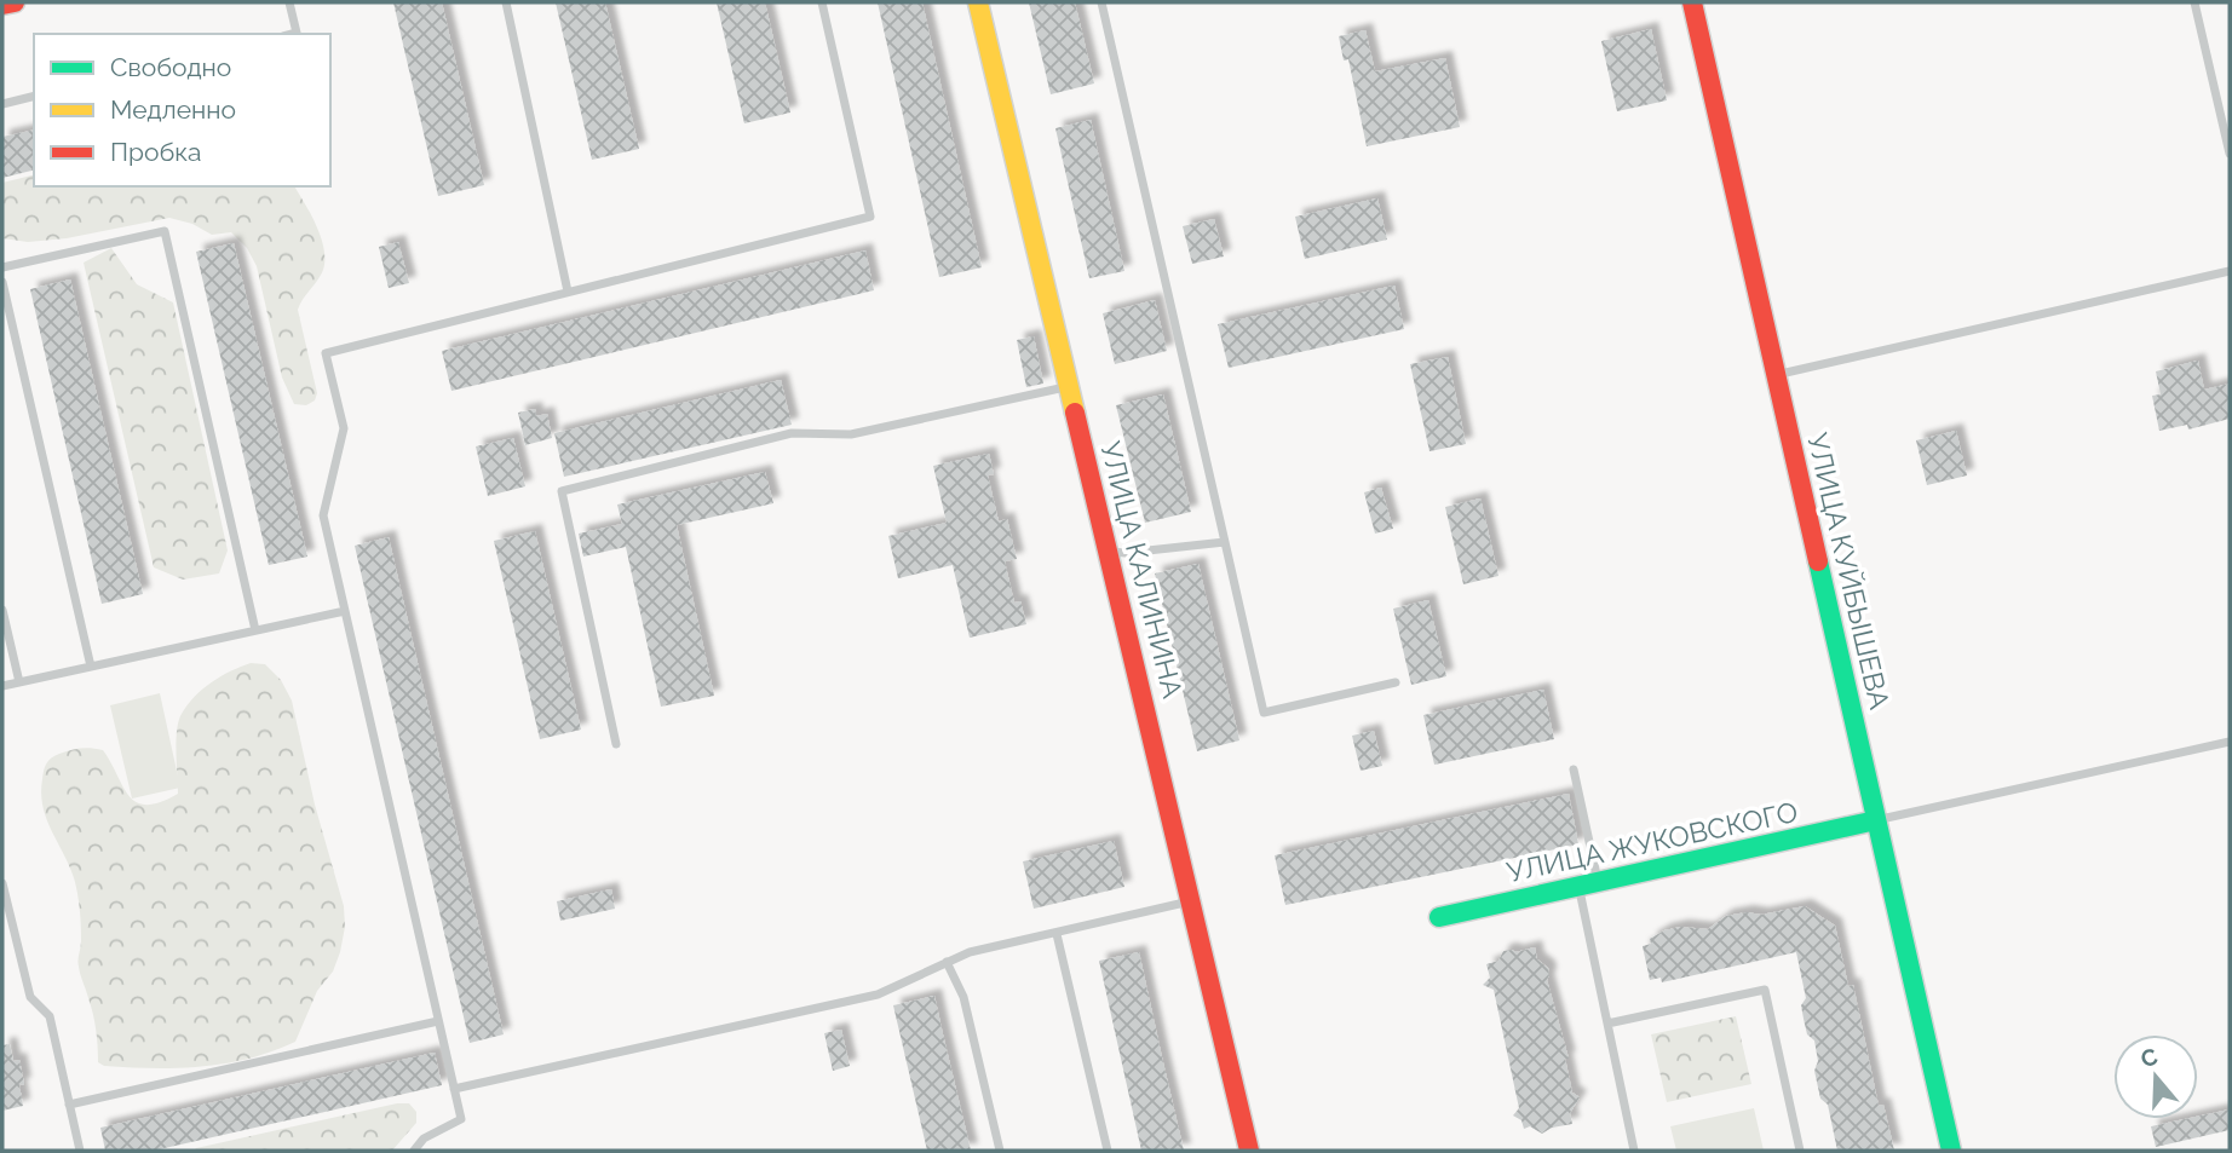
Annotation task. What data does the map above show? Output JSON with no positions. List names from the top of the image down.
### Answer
{
  "streets": {
    "street": ["УЛИЦА КАЛИНИНА", "УЛИЦА КУЙБЫШЕВА", "УЛИЦА ЖУКОВСКОГО"]
  },
  "crossings": [
    ["УЛИЦА КУЙБЫШЕВА", "УЛИЦА ЖУКОВСКОГО"]
  ],
  "legend": ["Свободно", "Медленно", "Пробка"],
  "north": "top"
}
